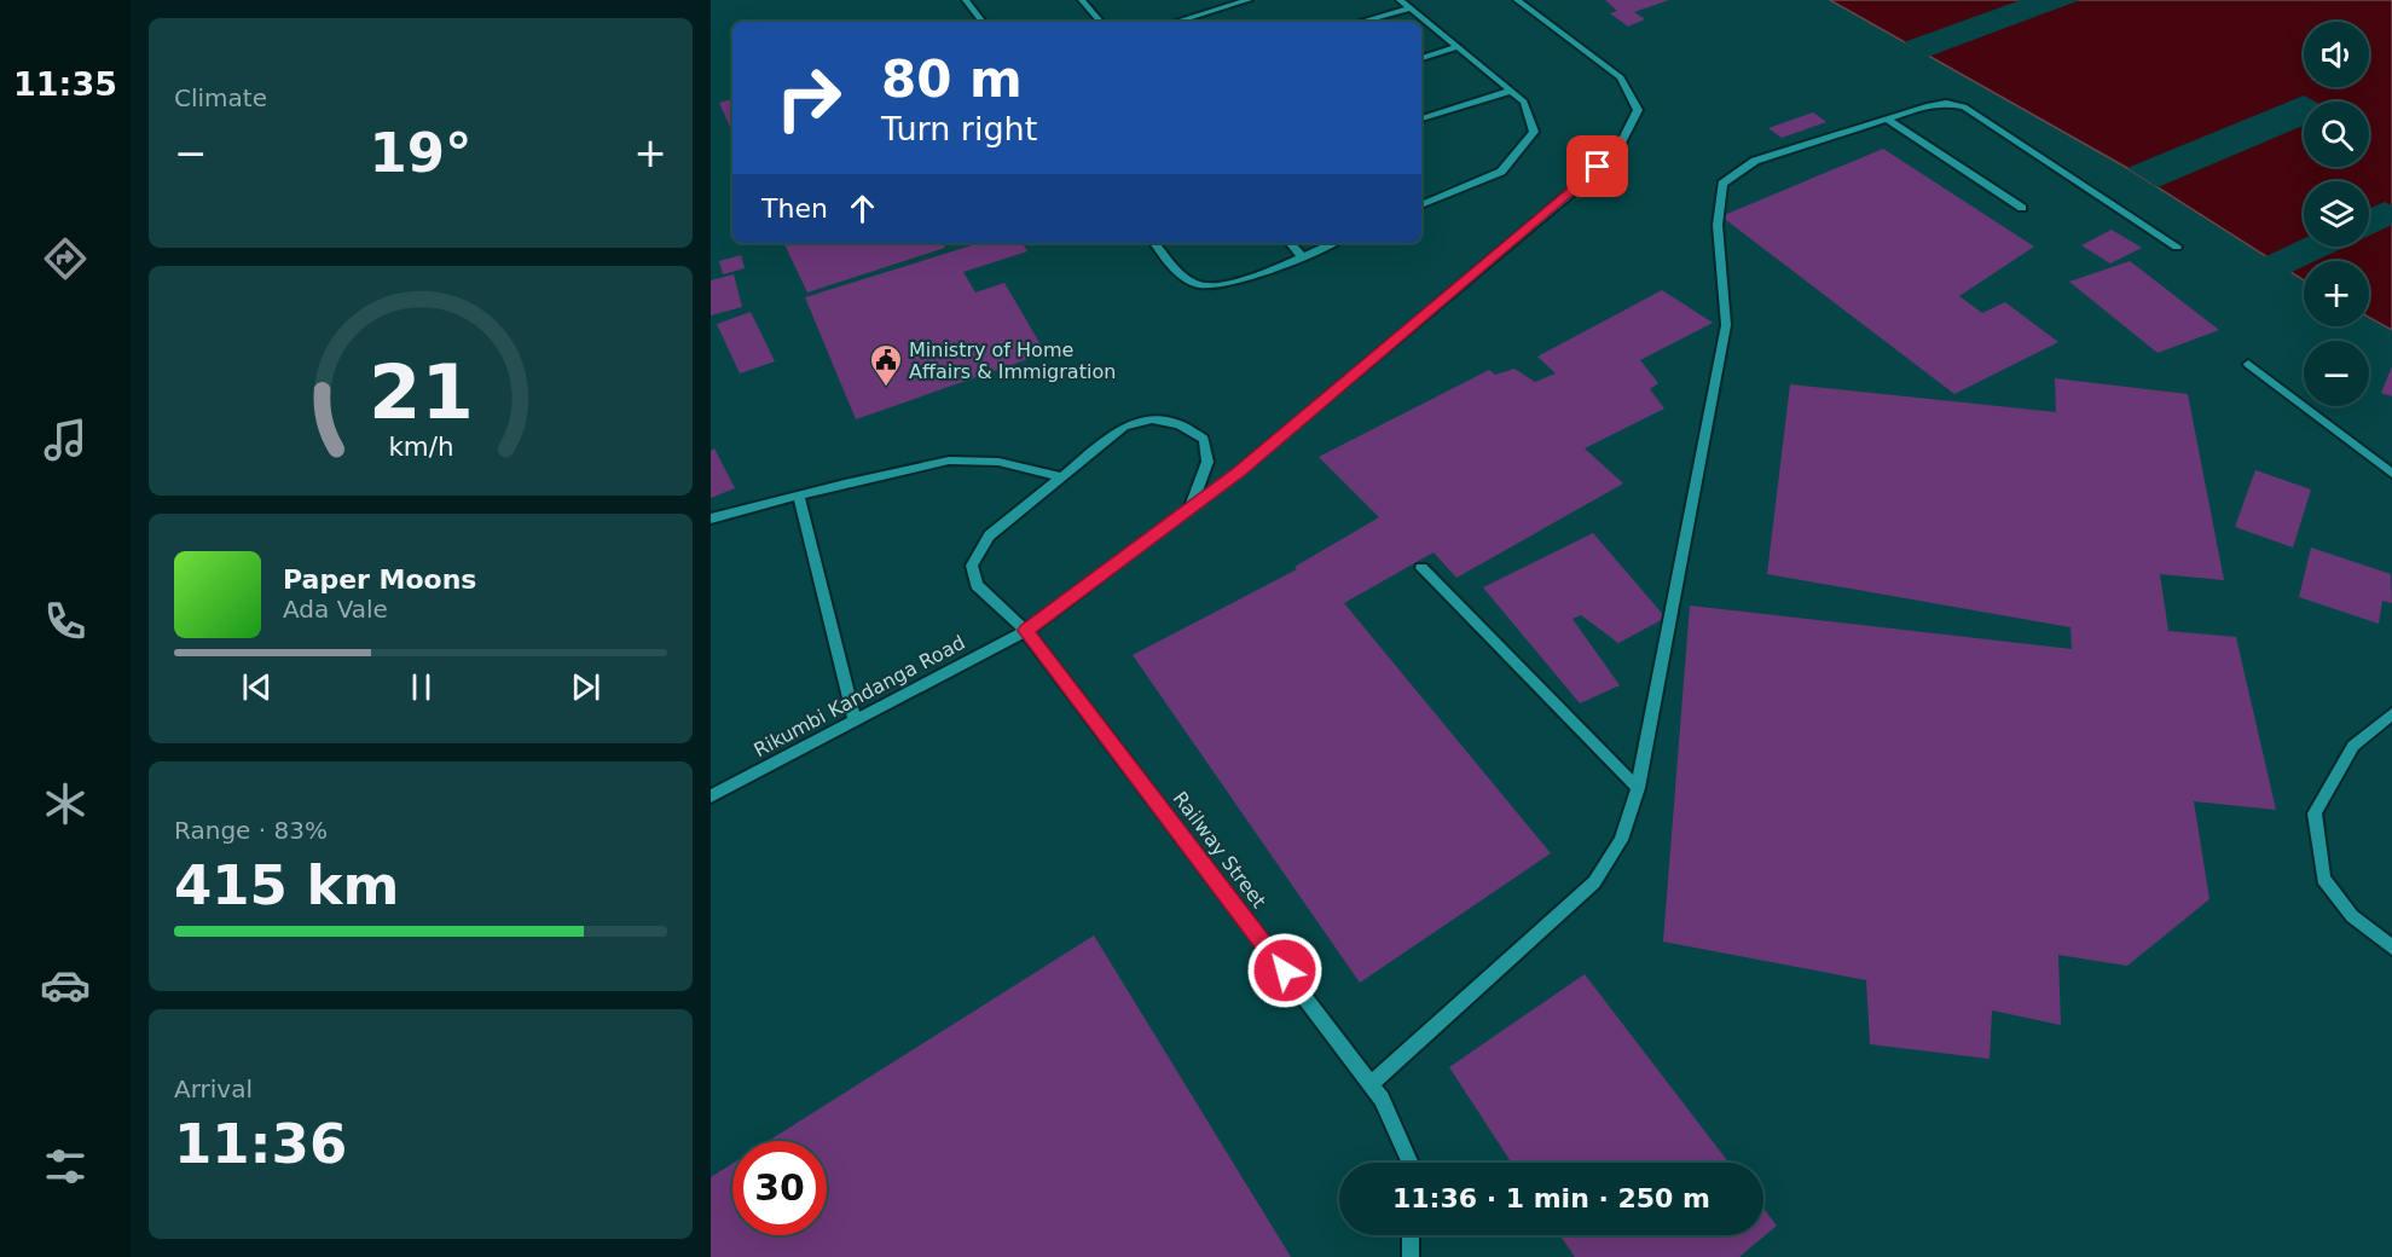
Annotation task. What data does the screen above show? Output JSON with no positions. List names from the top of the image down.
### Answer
{
  "streets": {
    "street": ["Rikumbi Kandanga Road", "Railway Street"]
  },
  "crossings": [
    ["Rikumbi Kandanga Road", "Railway Street"]
  ],
  "places": {
    "public building": ["Ministry of Home Affairs & Immigration"]
  },
  "page": {
    "tabs": "11:35",
    "tile": [
      "Climate",
      ["Range · 83%", "415 km"],
      ["Arrival", "11:36"]
    ],
    "map_buttons": ["+", "−"],
    "turn": ["80 m", "Turn right"],
    "heat": ["−", "19°", "+"],
    "then": "Then",
    "song": ["Paper Moons", "Ada Vale"],
    "limit": "30",
    "trip": "11:36 · 1 min · 250 m",
    "gauge": ["21", "km/h"]
  }
}
